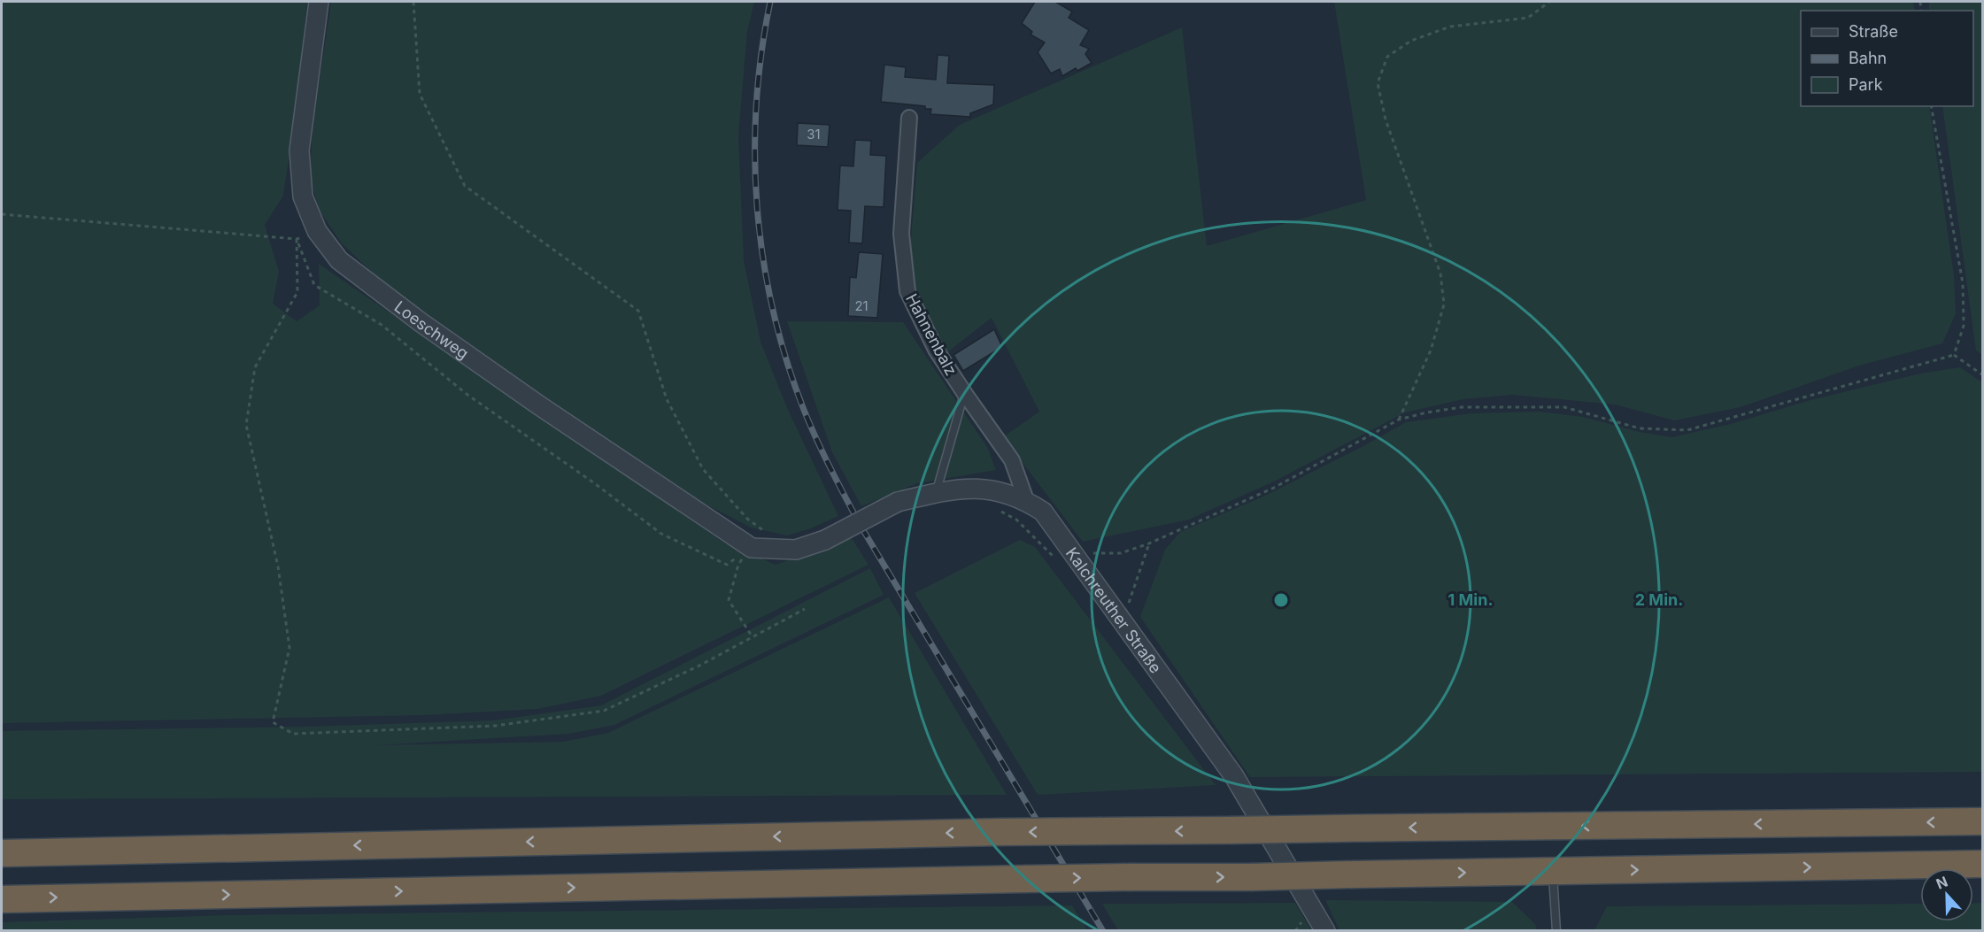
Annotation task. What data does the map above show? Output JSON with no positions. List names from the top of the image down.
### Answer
{
  "streets": {
    "street": ["Loeschweg", "Hahnenbalz", "Kalchreuther Straße"]
  },
  "crossings": [
    ["Loeschweg", "Kalchreuther Straße"],
    ["Hahnenbalz", "Kalchreuther Straße"]
  ],
  "house_numbers": ["31", "21"],
  "legend": ["Straße", "Bahn", "Park"],
  "north": "top",
  "rings": ["1 Min.", "2 Min."]
}
